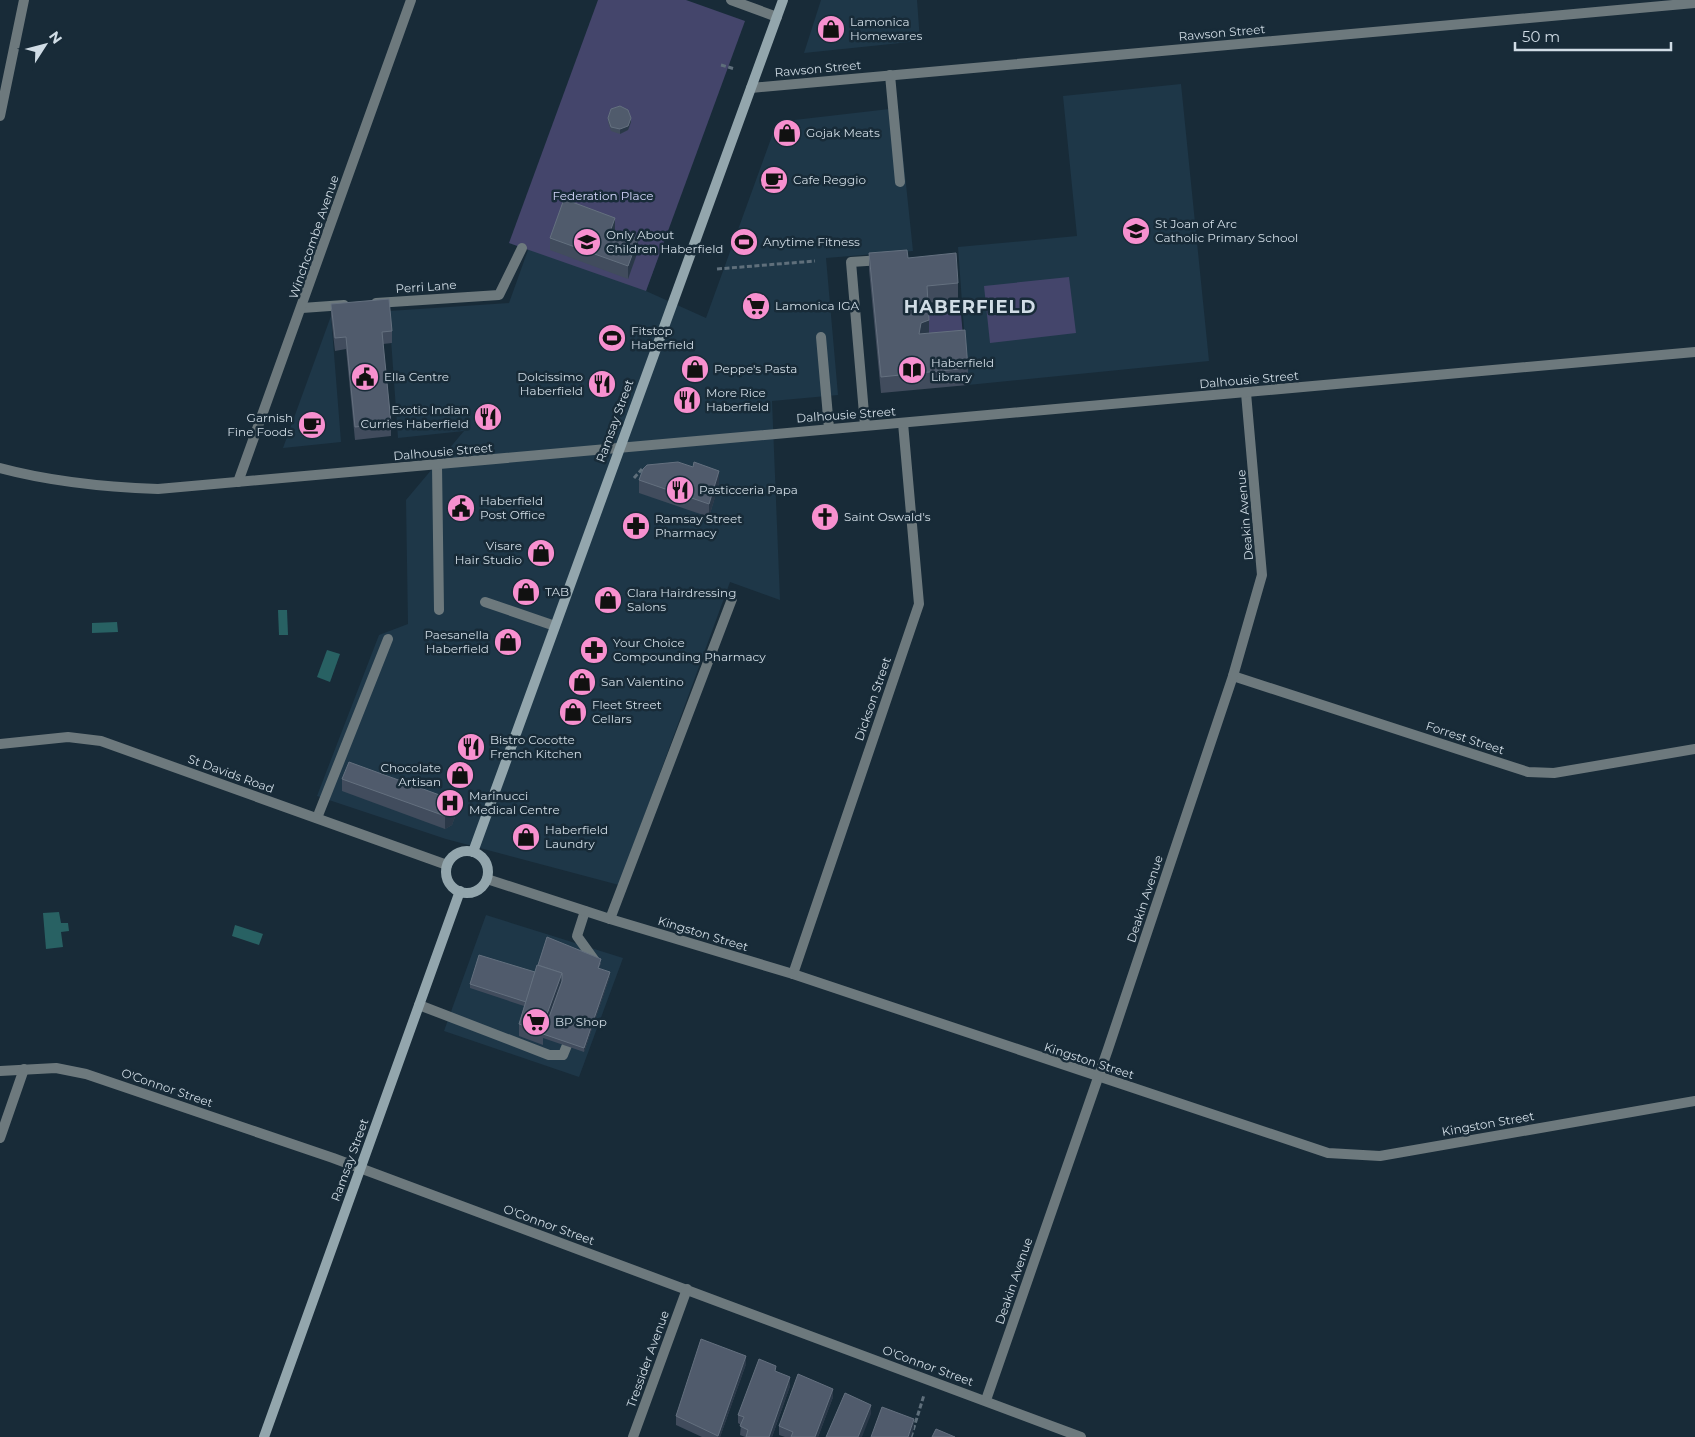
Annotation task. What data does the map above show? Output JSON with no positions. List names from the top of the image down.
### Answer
{
  "streets": {
    "main road": ["Ramsay Street"],
    "street": [
      "Rawson Street",
      "Winchcombe Avenue",
      "Perri Lane",
      "Dalhousie Street",
      "Deakin Avenue",
      "Dickson Street",
      "Forrest Street",
      "St Davids Road",
      "Kingston Street",
      "O'Connor Street",
      "Tressider Avenue"
    ]
  },
  "crossings": [
    ["Rawson Street", "Ramsay Street"],
    ["Winchcombe Avenue", "Perri Lane"],
    ["Winchcombe Avenue", "Dalhousie Street"],
    ["Dalhousie Street", "Ramsay Street"],
    ["Dalhousie Street", "Deakin Avenue"],
    ["Dalhousie Street", "Dickson Street"],
    ["Ramsay Street", "St Davids Road"],
    ["Ramsay Street", "Kingston Street"],
    ["Ramsay Street", "O'Connor Street"],
    ["Deakin Avenue", "Forrest Street"],
    ["Deakin Avenue", "Kingston Street"],
    ["Deakin Avenue", "O'Connor Street"],
    ["Dickson Street", "Kingston Street"],
    ["St Davids Road", "Kingston Street"],
    ["O'Connor Street", "Tressider Avenue"]
  ],
  "districts": ["HABERFIELD"],
  "parks": ["Federation Place"],
  "places": {
    "shop": [
      "Lamonica Homewares",
      "Gojak Meats",
      "Peppe's Pasta",
      "Visare Hair Studio",
      "TAB",
      "Clara Hairdressing Salons",
      "Paesanella Haberfield",
      "San Valentino",
      "Fleet Street Cellars",
      "Chocolate Artisan",
      "Haberfield Laundry"
    ],
    "cafe": ["Cafe Reggio", "Garnish Fine Foods"],
    "school or university": ["St Joan of Arc Catholic Primary School", "Only About Children Haberfield"],
    "sports": ["Anytime Fitness", "Fitstop Haberfield"],
    "supermarket": ["Lamonica IGA", "BP Shop"],
    "library": ["Haberfield Library"],
    "public building": ["Ella Centre", "Haberfield Post Office"],
    "restaurant": [
      "Dolcissimo Haberfield",
      "More Rice Haberfield",
      "Exotic Indian Curries Haberfield",
      "Pasticceria Papa",
      "Bistro Cocotte French Kitchen"
    ],
    "church": ["Saint Oswald's"],
    "pharmacy": ["Ramsay Street Pharmacy", "Your Choice Compounding Pharmacy"],
    "hospital": ["Marinucci Medical Centre"]
  },
  "scale_bar": "50 m",
  "north": "top right"
}
